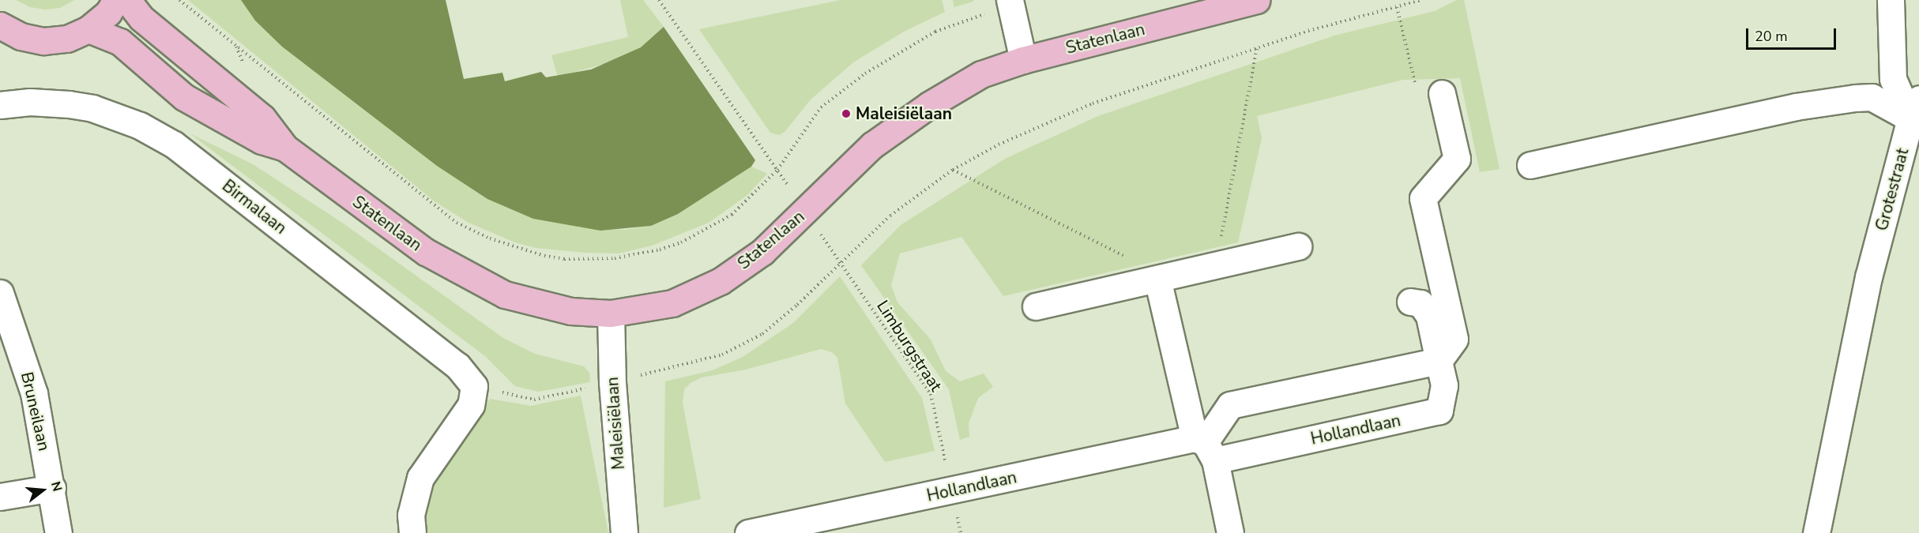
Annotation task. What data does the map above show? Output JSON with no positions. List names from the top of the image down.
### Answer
{
  "streets": {
    "main road": ["Statenlaan"],
    "street": [
      "Grotestraat",
      "Birmalaan",
      "Bruneilaan",
      "Maleisiëlaan",
      "Hollandlaan"
    ],
    "path": ["Limburgstraat"]
  },
  "crossings": [
    ["Statenlaan", "Limburgstraat"],
    ["Statenlaan", "Maleisiëlaan"],
    ["Limburgstraat", "Hollandlaan"]
  ],
  "places": ["Maleisiëlaan"],
  "scale_bar": "20 m",
  "north": "right"
}
